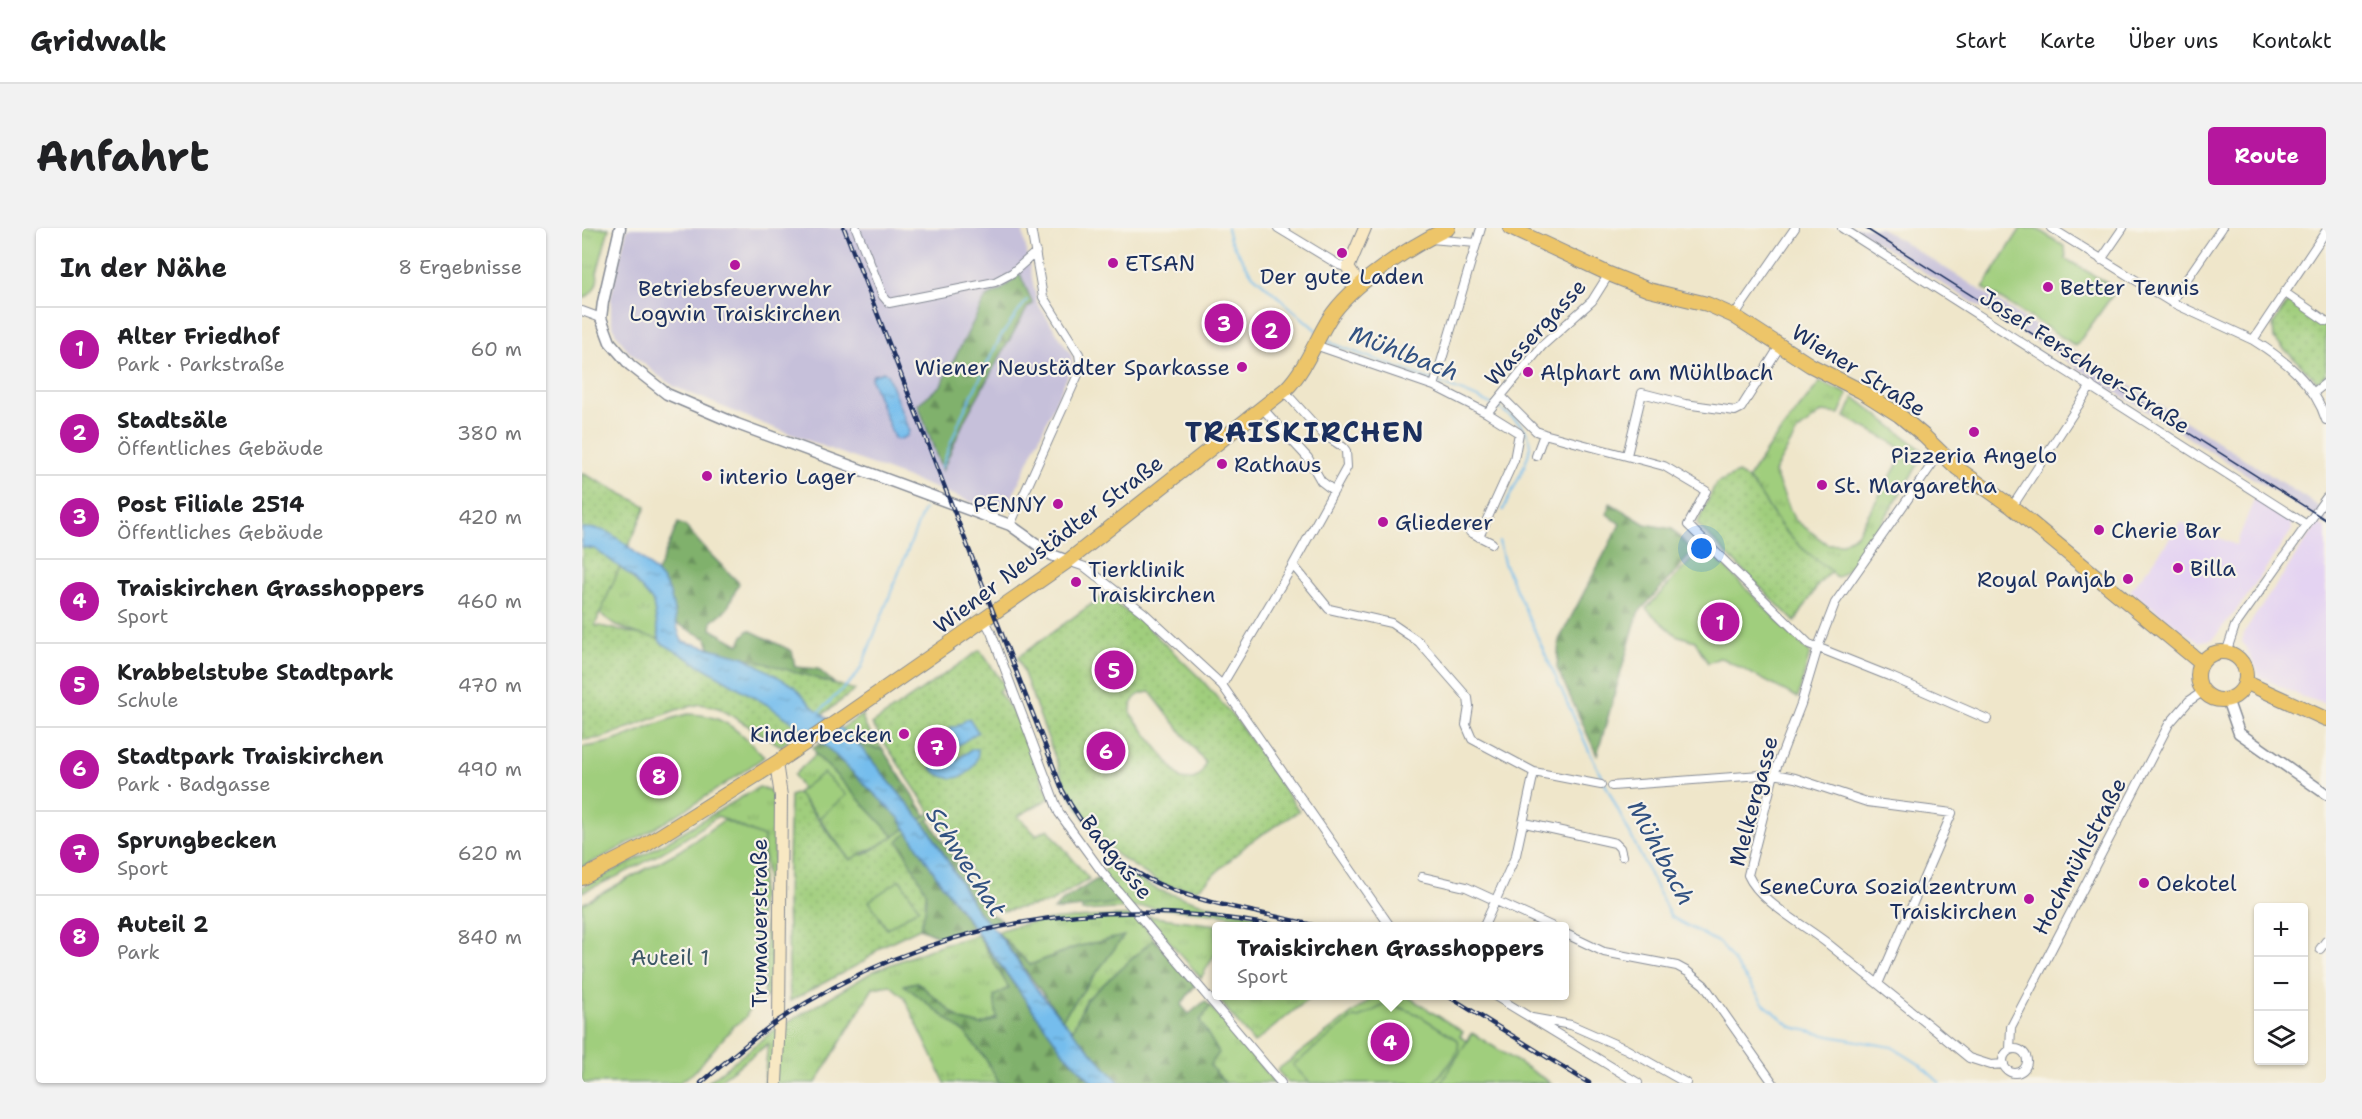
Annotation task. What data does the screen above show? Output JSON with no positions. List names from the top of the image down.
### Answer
{
  "streets": {
    "main road": ["Wiener Straße", "Wiener Neustädter Straße", "Trumauerstraße"],
    "street": [
      "Wassergasse",
      "Josef Ferschner-Straße",
      "Melkergasse",
      "Hochmühlstraße",
      "Badgasse"
    ]
  },
  "crossings": [
    ["Wassergasse", "Wiener Straße"],
    ["Wiener Straße", "Melkergasse"],
    ["Wiener Straße", "Hochmühlstraße"],
    ["Wiener Neustädter Straße", "Badgasse"],
    ["Wiener Neustädter Straße", "Trumauerstraße"],
    ["Melkergasse", "Hochmühlstraße"]
  ],
  "districts": ["TRAISKIRCHEN"],
  "water": ["Mühlbach", "Schwechat"],
  "parks": ["Auteil 1"],
  "places": [
    "Der gute Laden",
    "ETSAN",
    "Betriebsfeuerwehr Logwin Traiskirchen",
    "Better Tennis",
    "Wiener Neustädter Sparkasse",
    "Alphart am Mühlbach",
    "Pizzeria Angelo",
    "Rathaus",
    "interio Lager",
    "St. Margaretha",
    "PENNY",
    "Gliederer",
    "Cherie Bar",
    "Billa",
    "Royal Panjab",
    "Tierklinik Traiskirchen",
    "Kinderbecken",
    "Oekotel",
    "SeneCura Sozialzentrum Traiskirchen"
  ],
  "page": {
    "header": "Gridwalk",
    "nav": [
      "Start",
      "Karte",
      "Über uns",
      "Kontakt"
    ],
    "buttons": "Route",
    "title": "Anfahrt",
    "heading": ["In der Nähe", "8 Ergebnisse"],
    "pins": [
      "3",
      "2",
      "1",
      "5",
      "7",
      "6",
      "8",
      "4"
    ],
    "list": [
      {
        "mark": "1",
        "name": "Alter Friedhof",
        "note": "Park · Parkstraße",
        "value": "60 m"
      },
      {
        "mark": "2",
        "name": "Stadtsäle",
        "note": "Öffentliches Gebäude",
        "value": "380 m"
      },
      {
        "mark": "3",
        "name": "Post Filiale 2514",
        "note": "Öffentliches Gebäude",
        "value": "420 m"
      },
      {
        "mark": "4",
        "name": "Traiskirchen Grasshoppers",
        "note": "Sport",
        "value": "460 m"
      },
      {
        "mark": "5",
        "name": "Krabbelstube Stadtpark",
        "note": "Schule",
        "value": "470 m"
      },
      {
        "mark": "6",
        "name": "Stadtpark Traiskirchen",
        "note": "Park · Badgasse",
        "value": "490 m"
      },
      {
        "mark": "7",
        "name": "Sprungbecken",
        "note": "Sport",
        "value": "620 m"
      },
      {
        "mark": "8",
        "name": "Auteil 2",
        "note": "Park",
        "value": "840 m"
      }
    ],
    "map_buttons": ["+", "−"],
    "popup": ["Traiskirchen Grasshoppers", "Sport"]
  }
}
